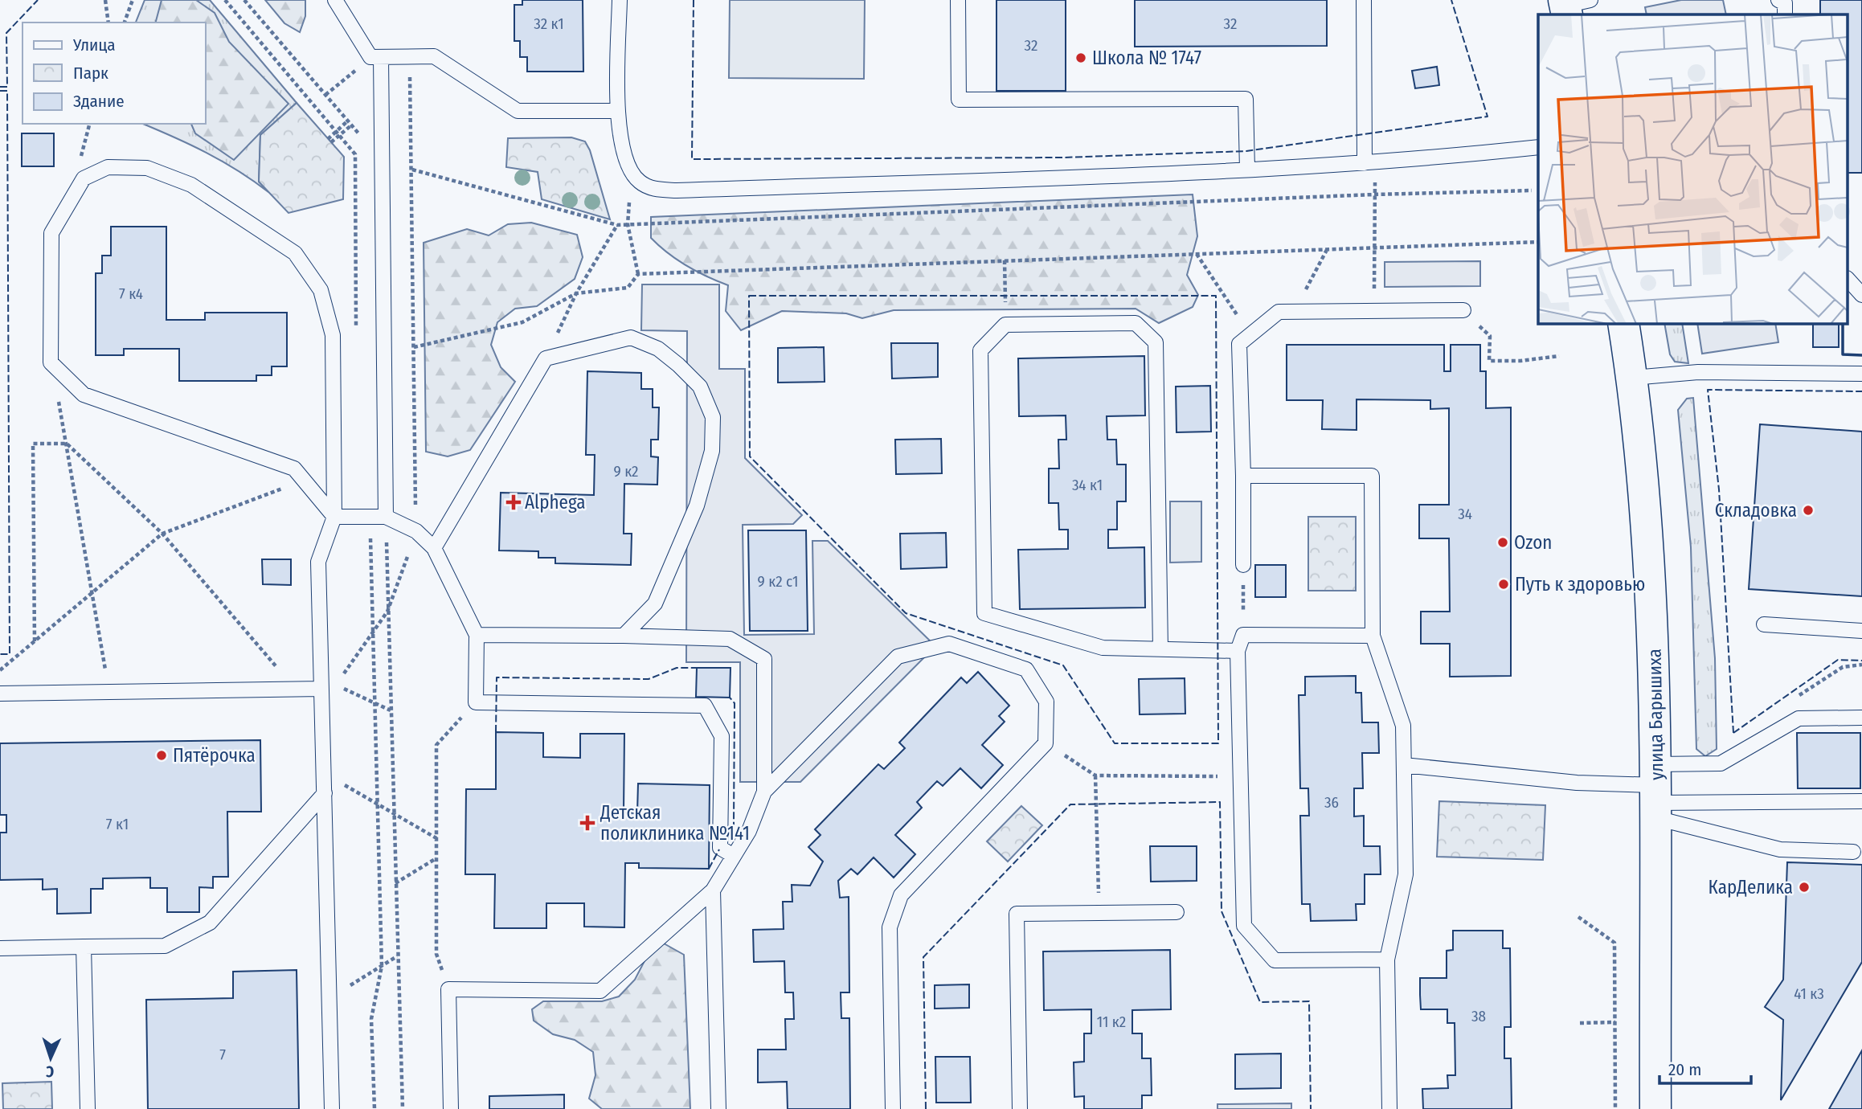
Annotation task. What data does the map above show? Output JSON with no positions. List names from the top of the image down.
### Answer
{
  "streets": {
    "main road": ["улица Барышиха"]
  },
  "places": {
    "other": [
      "Школа № 1747",
      "Складовка",
      "Ozon",
      "Путь к здоровью",
      "Пятёрочка",
      "КарДелика"
    ],
    "health": ["Alphega", "Детская поликлиника №141"]
  },
  "house_numbers": [
    "32 к1",
    "32",
    "32",
    "7 к4",
    "9 к2",
    "34 к1",
    "34",
    "9 к2 с1",
    "36",
    "7 к1",
    "41 к3",
    "38",
    "11 к2",
    "7"
  ],
  "legend": ["Улица", "Парк", "Здание"],
  "scale_bar": "20 m",
  "north": "bottom"
}
